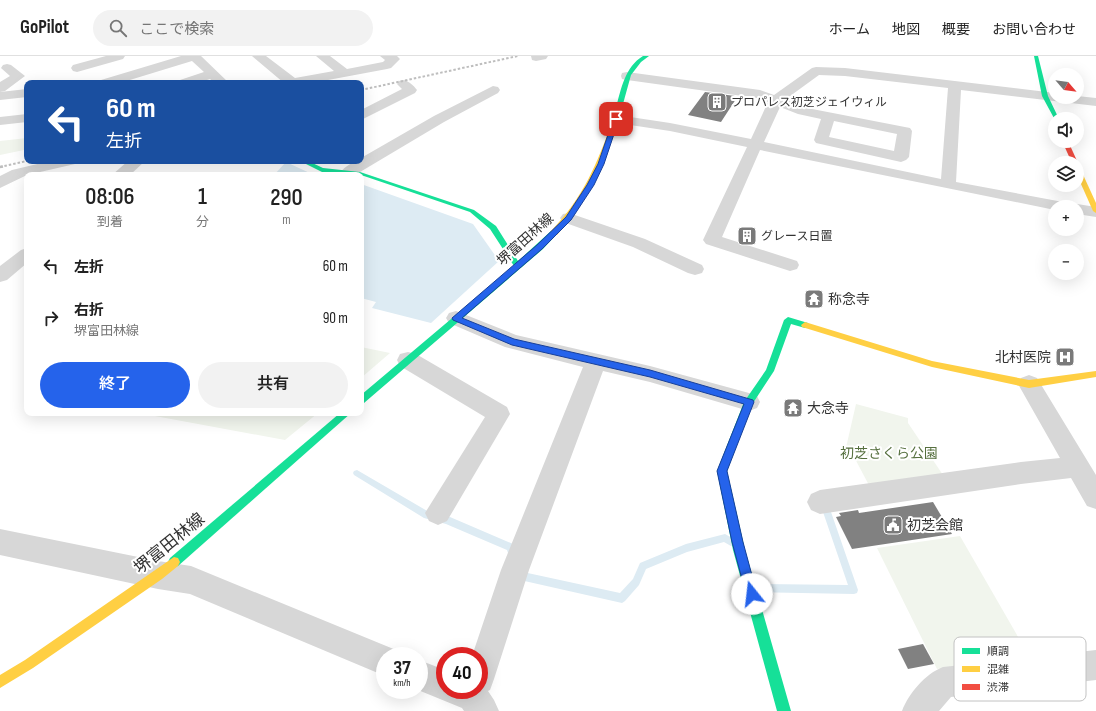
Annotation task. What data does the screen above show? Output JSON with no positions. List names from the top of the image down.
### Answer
{
  "streets": {
    "main road": ["堺富田林線"]
  },
  "parks": ["初芝さくら公園"],
  "places": {
    "building": ["プロパレス初芝ジェイウィル", "グレース日置"],
    "temple": ["称念寺", "大念寺"],
    "hospital": ["北村医院"],
    "public building": ["初芝会館"]
  },
  "legend": ["順調", "混雑", "渋滞"],
  "north": "bottom right",
  "page": {
    "header": "GoPilot",
    "search": "ここで検索",
    "nav": [
      "ホーム",
      "地図",
      "概要",
      "お問い合わせ"
    ],
    "map_buttons": ["+", "−"],
    "turn": ["60 m", "左折"],
    "eta": [
      "08:06",
      "到着",
      "1",
      "分",
      "290",
      "m"
    ],
    "list": [
      {
        "name": "左折",
        "value": "60 m"
      },
      {
        "name": "右折",
        "note": "堺富田林線",
        "value": "90 m"
      }
    ],
    "buttons": ["終了", "共有"],
    "speed": "37 km/h",
    "limit": "40"
  }
}
